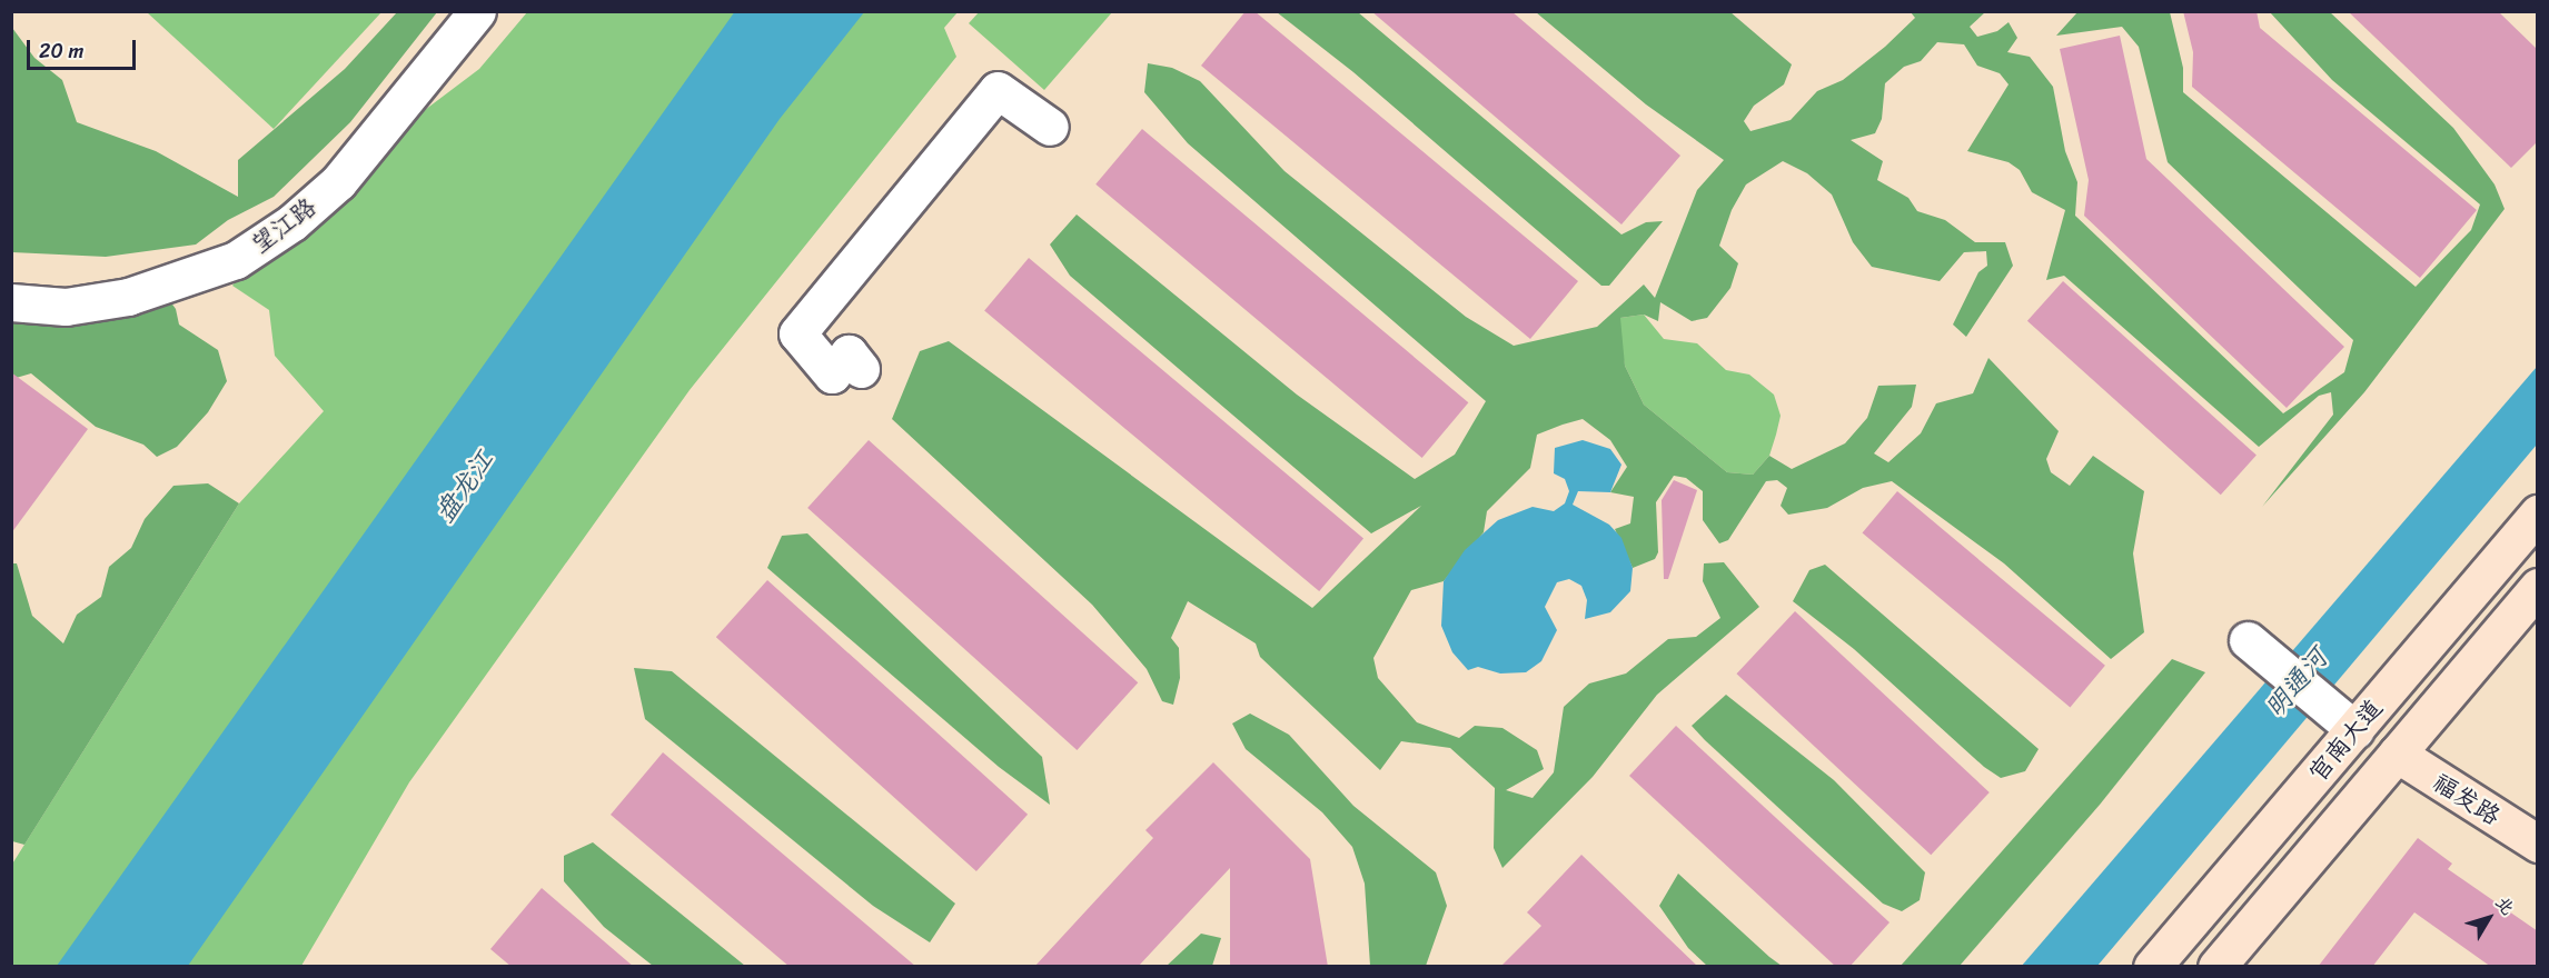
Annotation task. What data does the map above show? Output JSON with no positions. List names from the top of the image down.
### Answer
{
  "streets": {
    "main road": ["官南大道", "福发路"],
    "street": ["望江路"]
  },
  "crossings": [
    ["官南大道", "福发路"]
  ],
  "water": ["盘龙江", "明通河"],
  "scale_bar": "20 m",
  "north": "top right"
}
